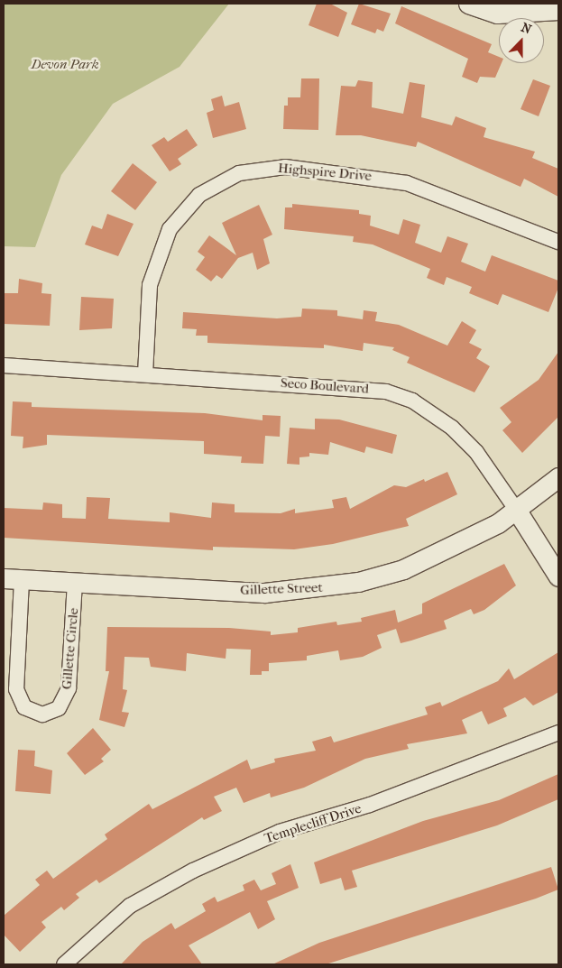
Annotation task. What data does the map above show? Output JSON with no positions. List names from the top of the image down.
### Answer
{
  "streets": {
    "street": [
      "Highspire Drive",
      "Seco Boulevard",
      "Gillette Street",
      "Gillette Circle",
      "Templecliff Drive"
    ]
  },
  "crossings": [
    ["Highspire Drive", "Seco Boulevard"],
    ["Seco Boulevard", "Gillette Street"],
    ["Gillette Street", "Gillette Circle"]
  ],
  "parks": ["Devon Park"],
  "north": "top"
}
